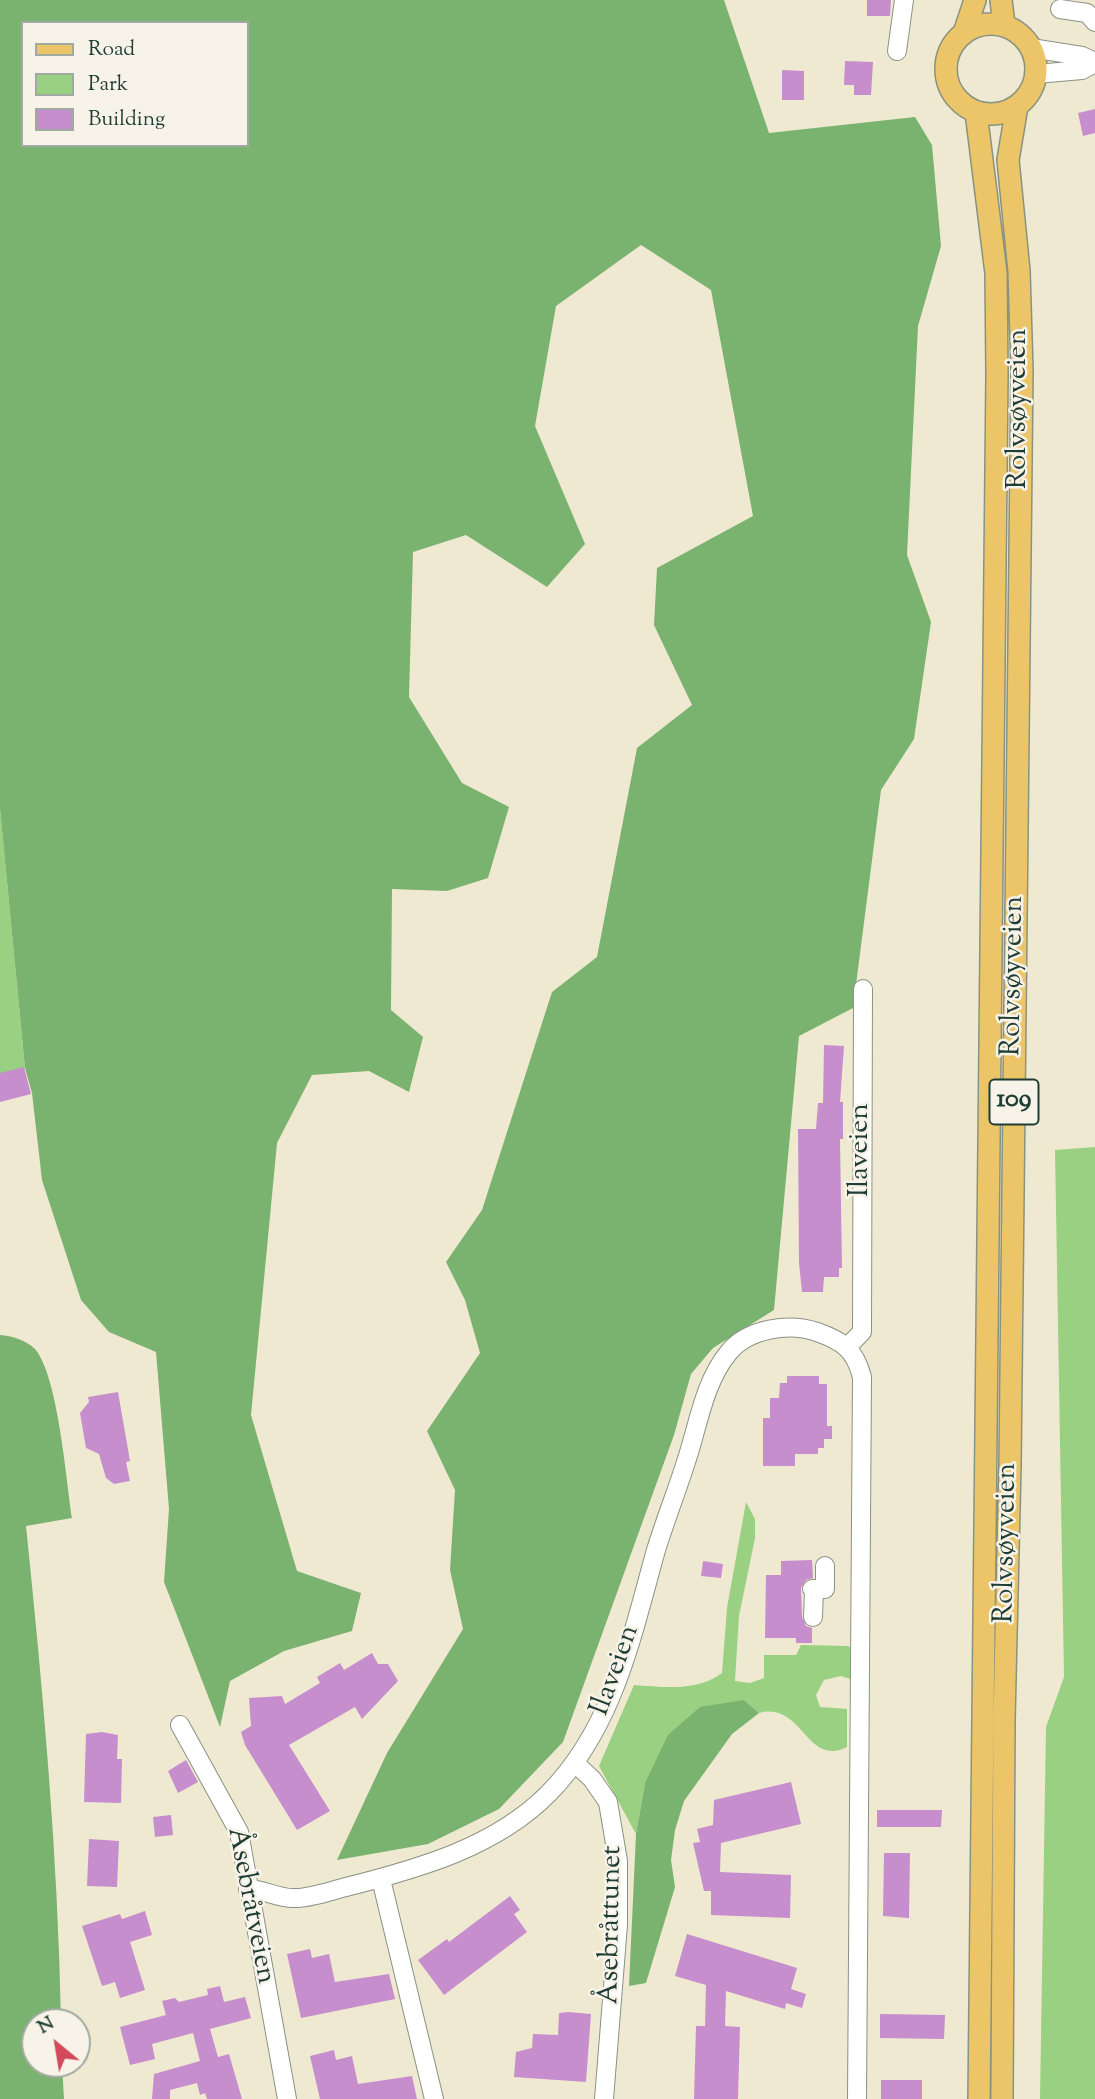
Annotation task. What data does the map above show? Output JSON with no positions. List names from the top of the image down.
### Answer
{
  "streets": {
    "main road": ["Rolvsøyveien", "109"],
    "street": ["Ilaveien", "Åsebråtveien", "Åsebråttunet"]
  },
  "crossings": [
    ["Rolvsøyveien", "109"],
    ["Ilaveien", "Åsebråtveien"],
    ["Ilaveien", "Åsebråttunet"]
  ],
  "legend": ["Road", "Park", "Building"],
  "north": "top left"
}
